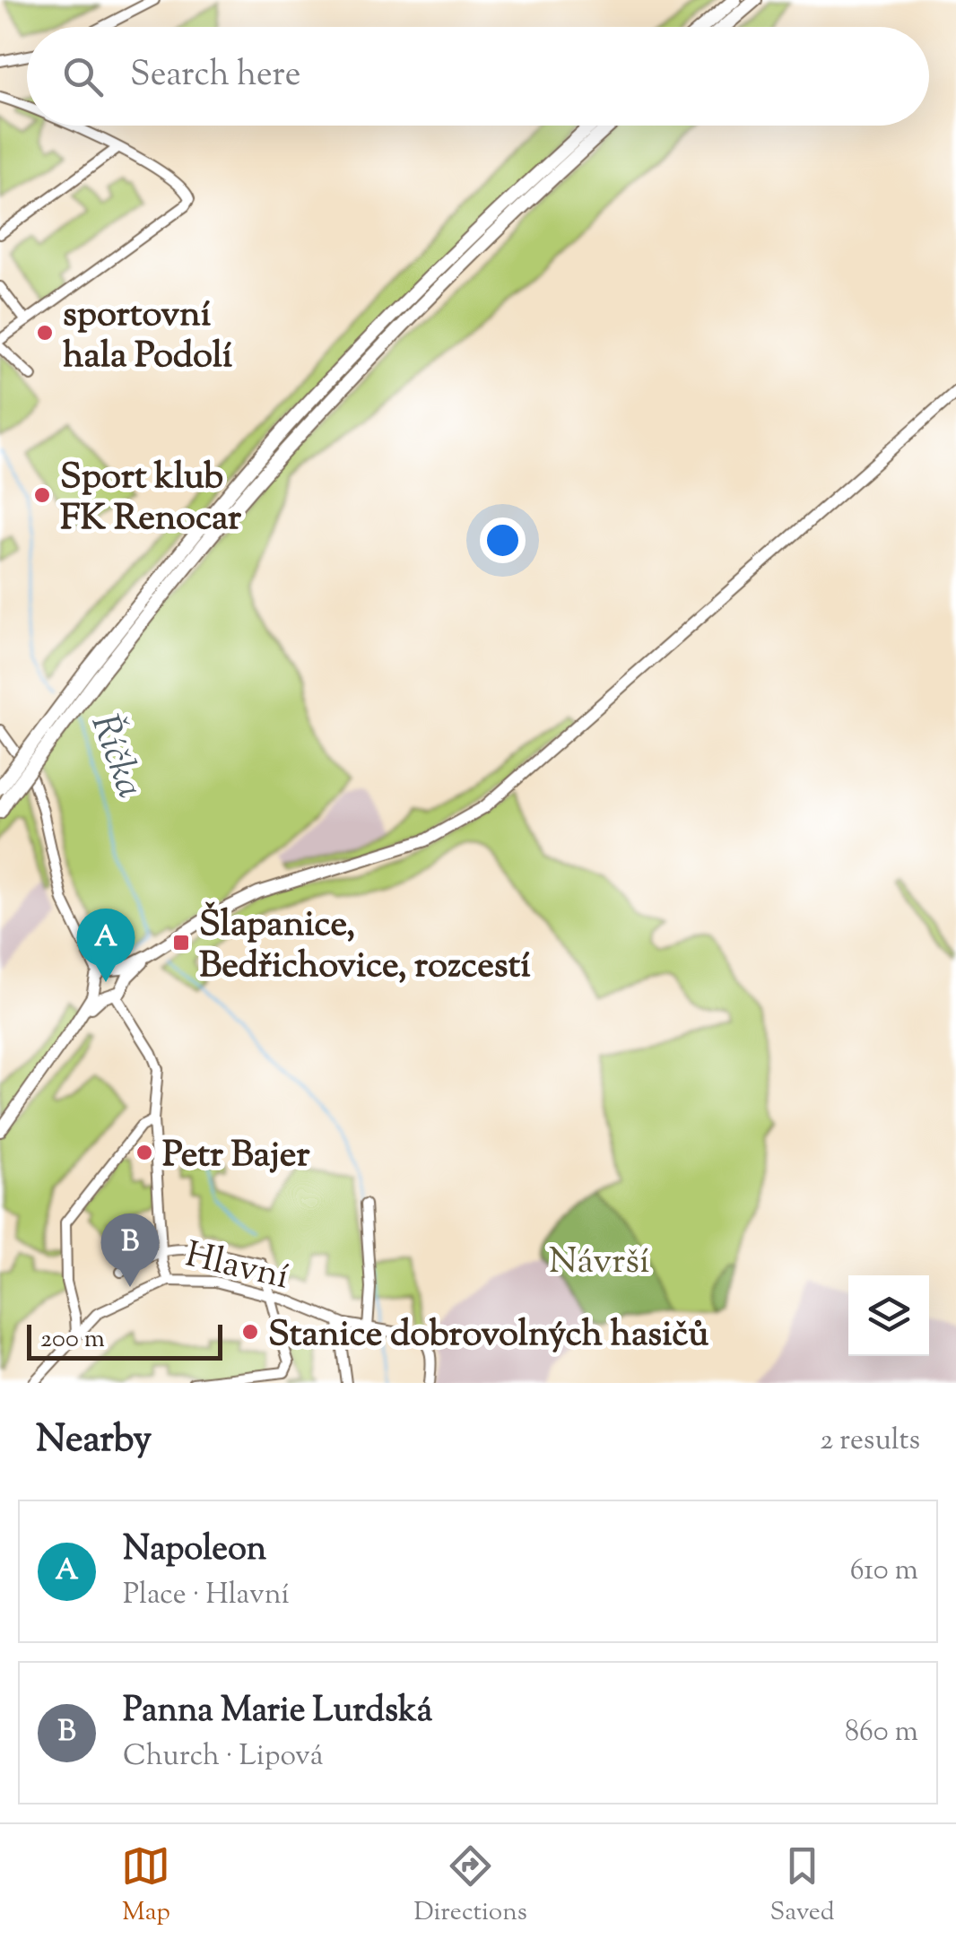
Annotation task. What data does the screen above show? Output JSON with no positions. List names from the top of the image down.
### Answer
{
  "streets": {
    "street": ["Hlavní"]
  },
  "water": ["Říčka"],
  "parks": ["Návrší"],
  "places": {
    "other": [
      "sportovní hala Podolí",
      "Sport klub FK Renocar",
      "Petr Bajer",
      "Stanice dobrovolných hasičů"
    ],
    "transit": ["Šlapanice, Bedřichovice, rozcestí"]
  },
  "scale_bar": "200 m",
  "page": {
    "search": "Search here",
    "pins": ["A", "B"],
    "scale": "200 m",
    "heading": ["Nearby", "2 results"],
    "list": [
      {
        "mark": "A",
        "name": "Napoleon",
        "note": "Place · Hlavní",
        "value": "610 m"
      },
      {
        "mark": "B",
        "name": "Panna Marie Lurdská",
        "note": "Church · Lipová",
        "value": "860 m"
      }
    ],
    "nav": ["Map", "Directions", "Saved"]
  }
}
